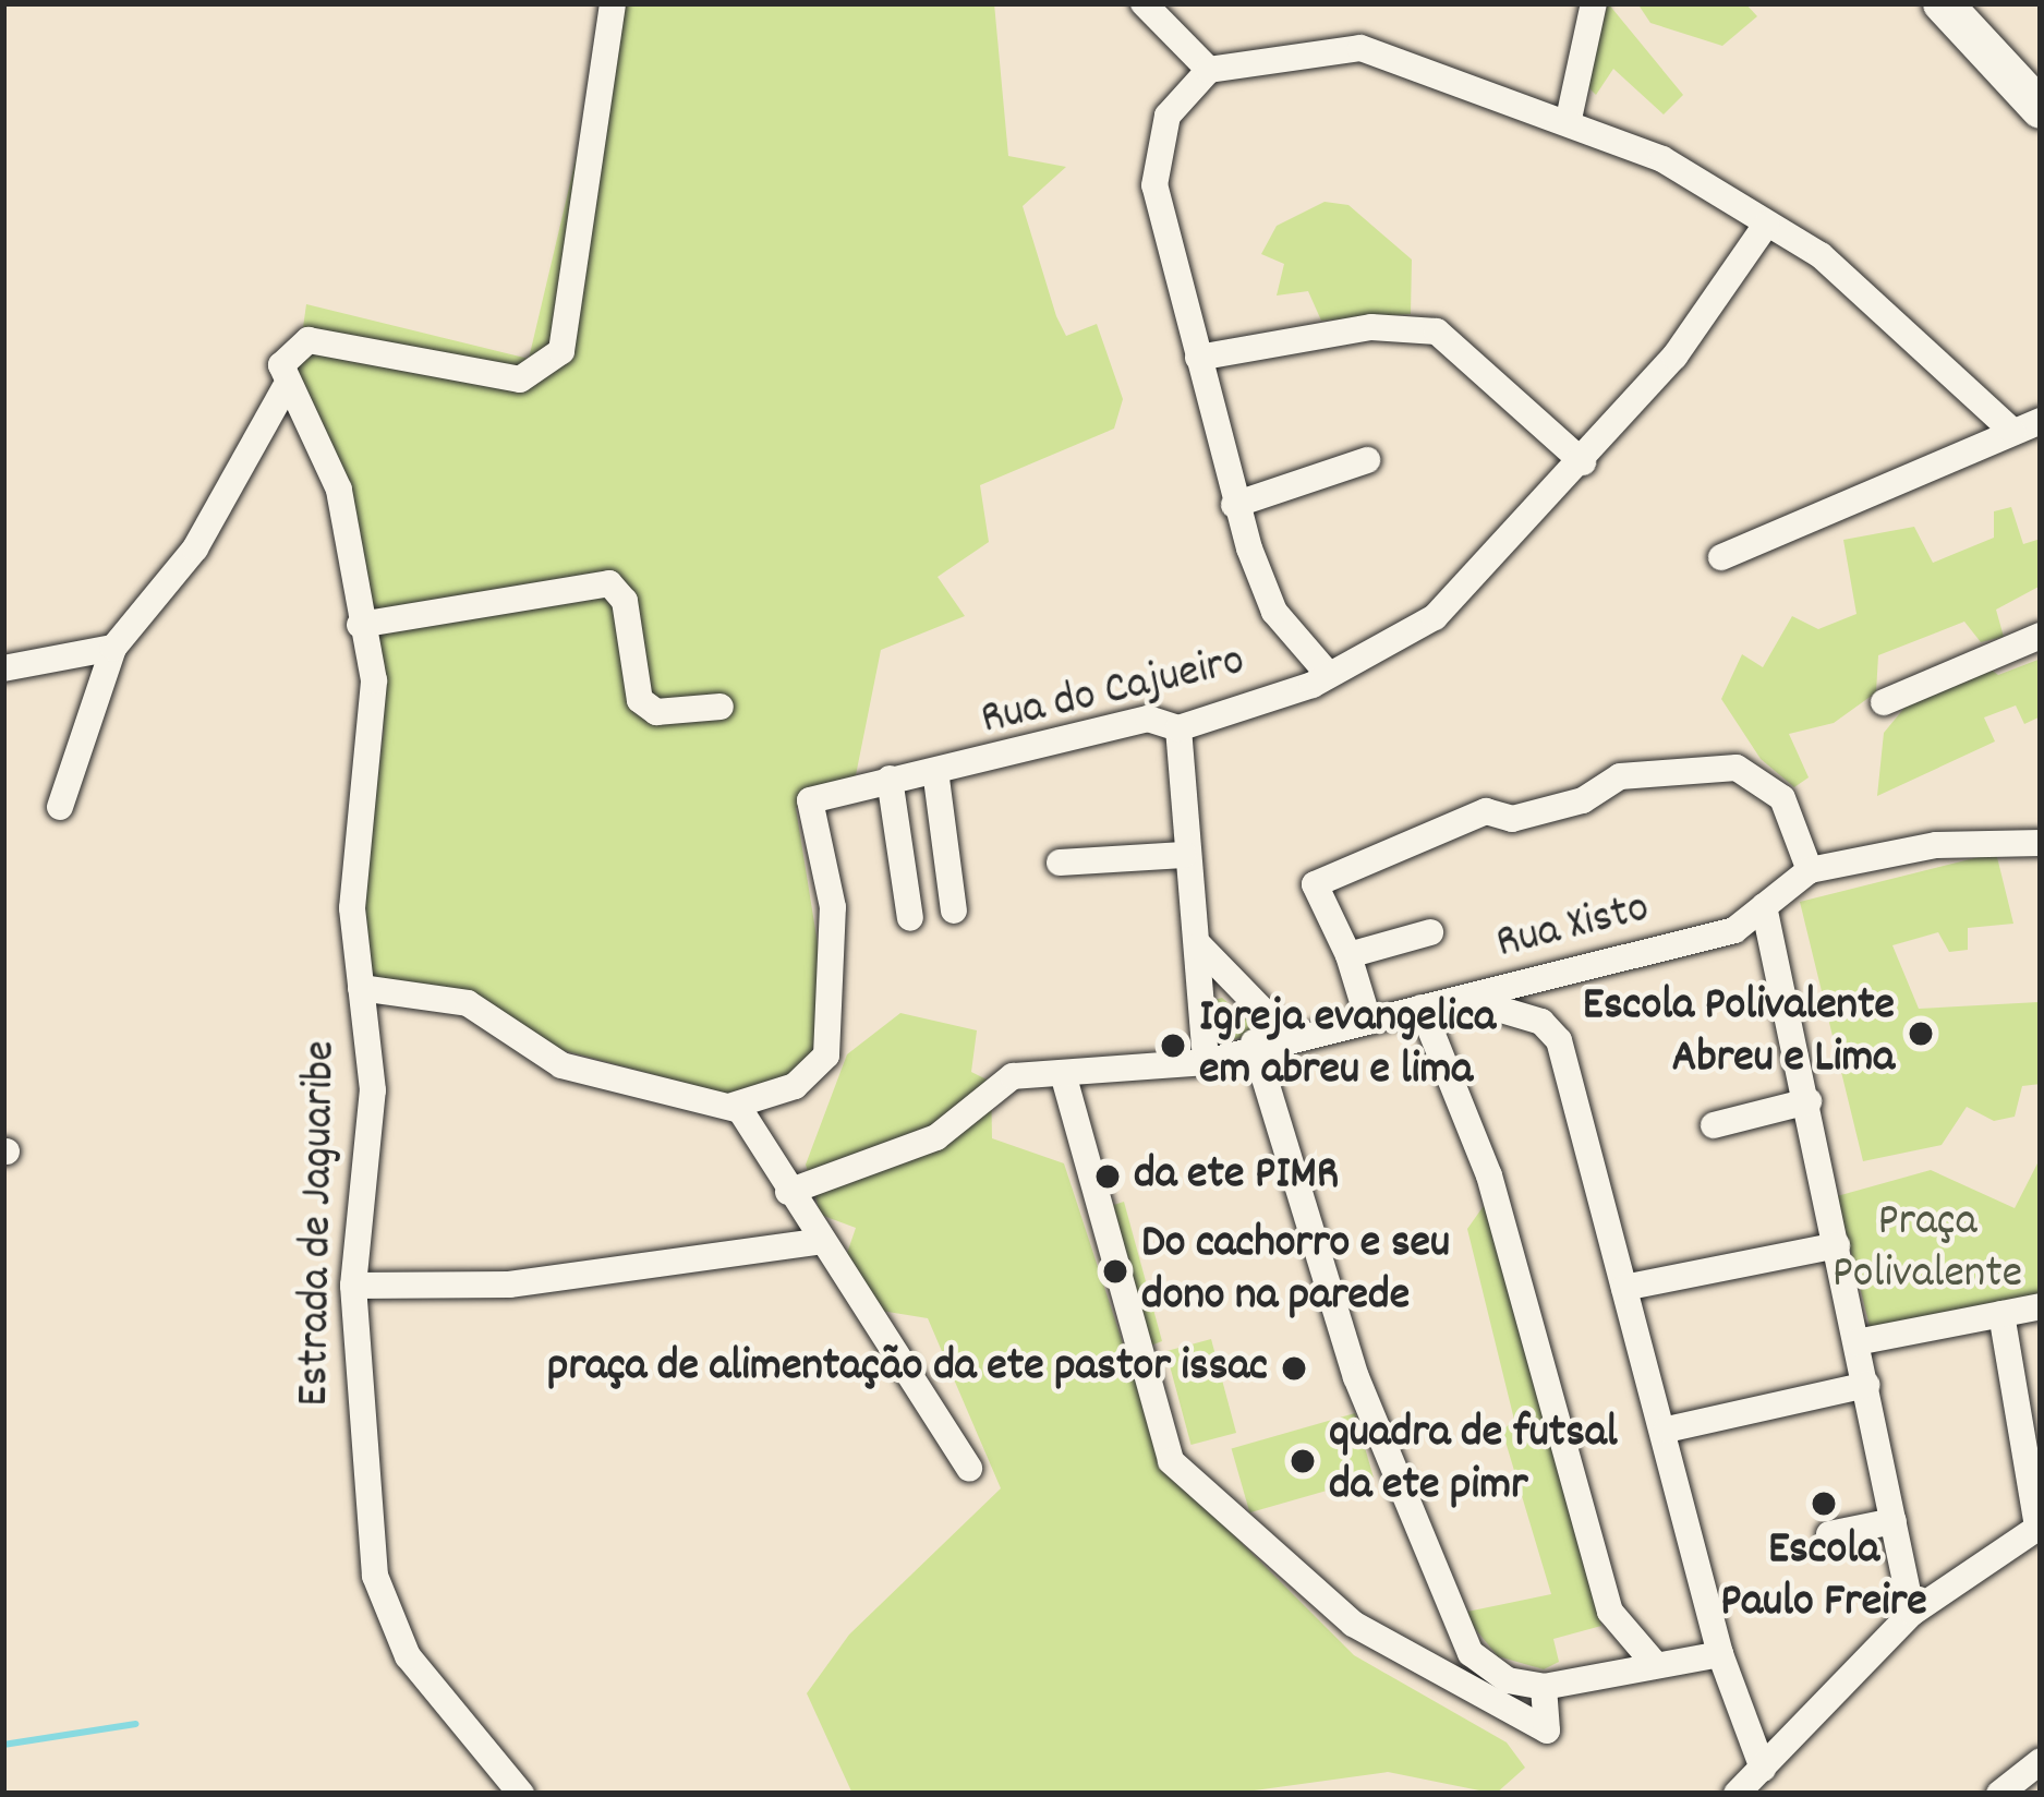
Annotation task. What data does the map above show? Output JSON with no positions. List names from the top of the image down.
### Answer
{
  "streets": {
    "street": ["Rua do Cajueiro", "Rua Xisto", "Estrada de Jaguaribe"]
  },
  "parks": ["Praça Polivalente"],
  "places": [
    "Escola Polivalente Abreu e Lima",
    "Igreja evangelica em abreu e lima",
    "da ete PIMR",
    "Do cachorro e seu dono na parede",
    "praça de alimentação da ete pastor issac",
    "quadra de futsal da ete pimr",
    "Escola Paulo Freire"
  ]
}
